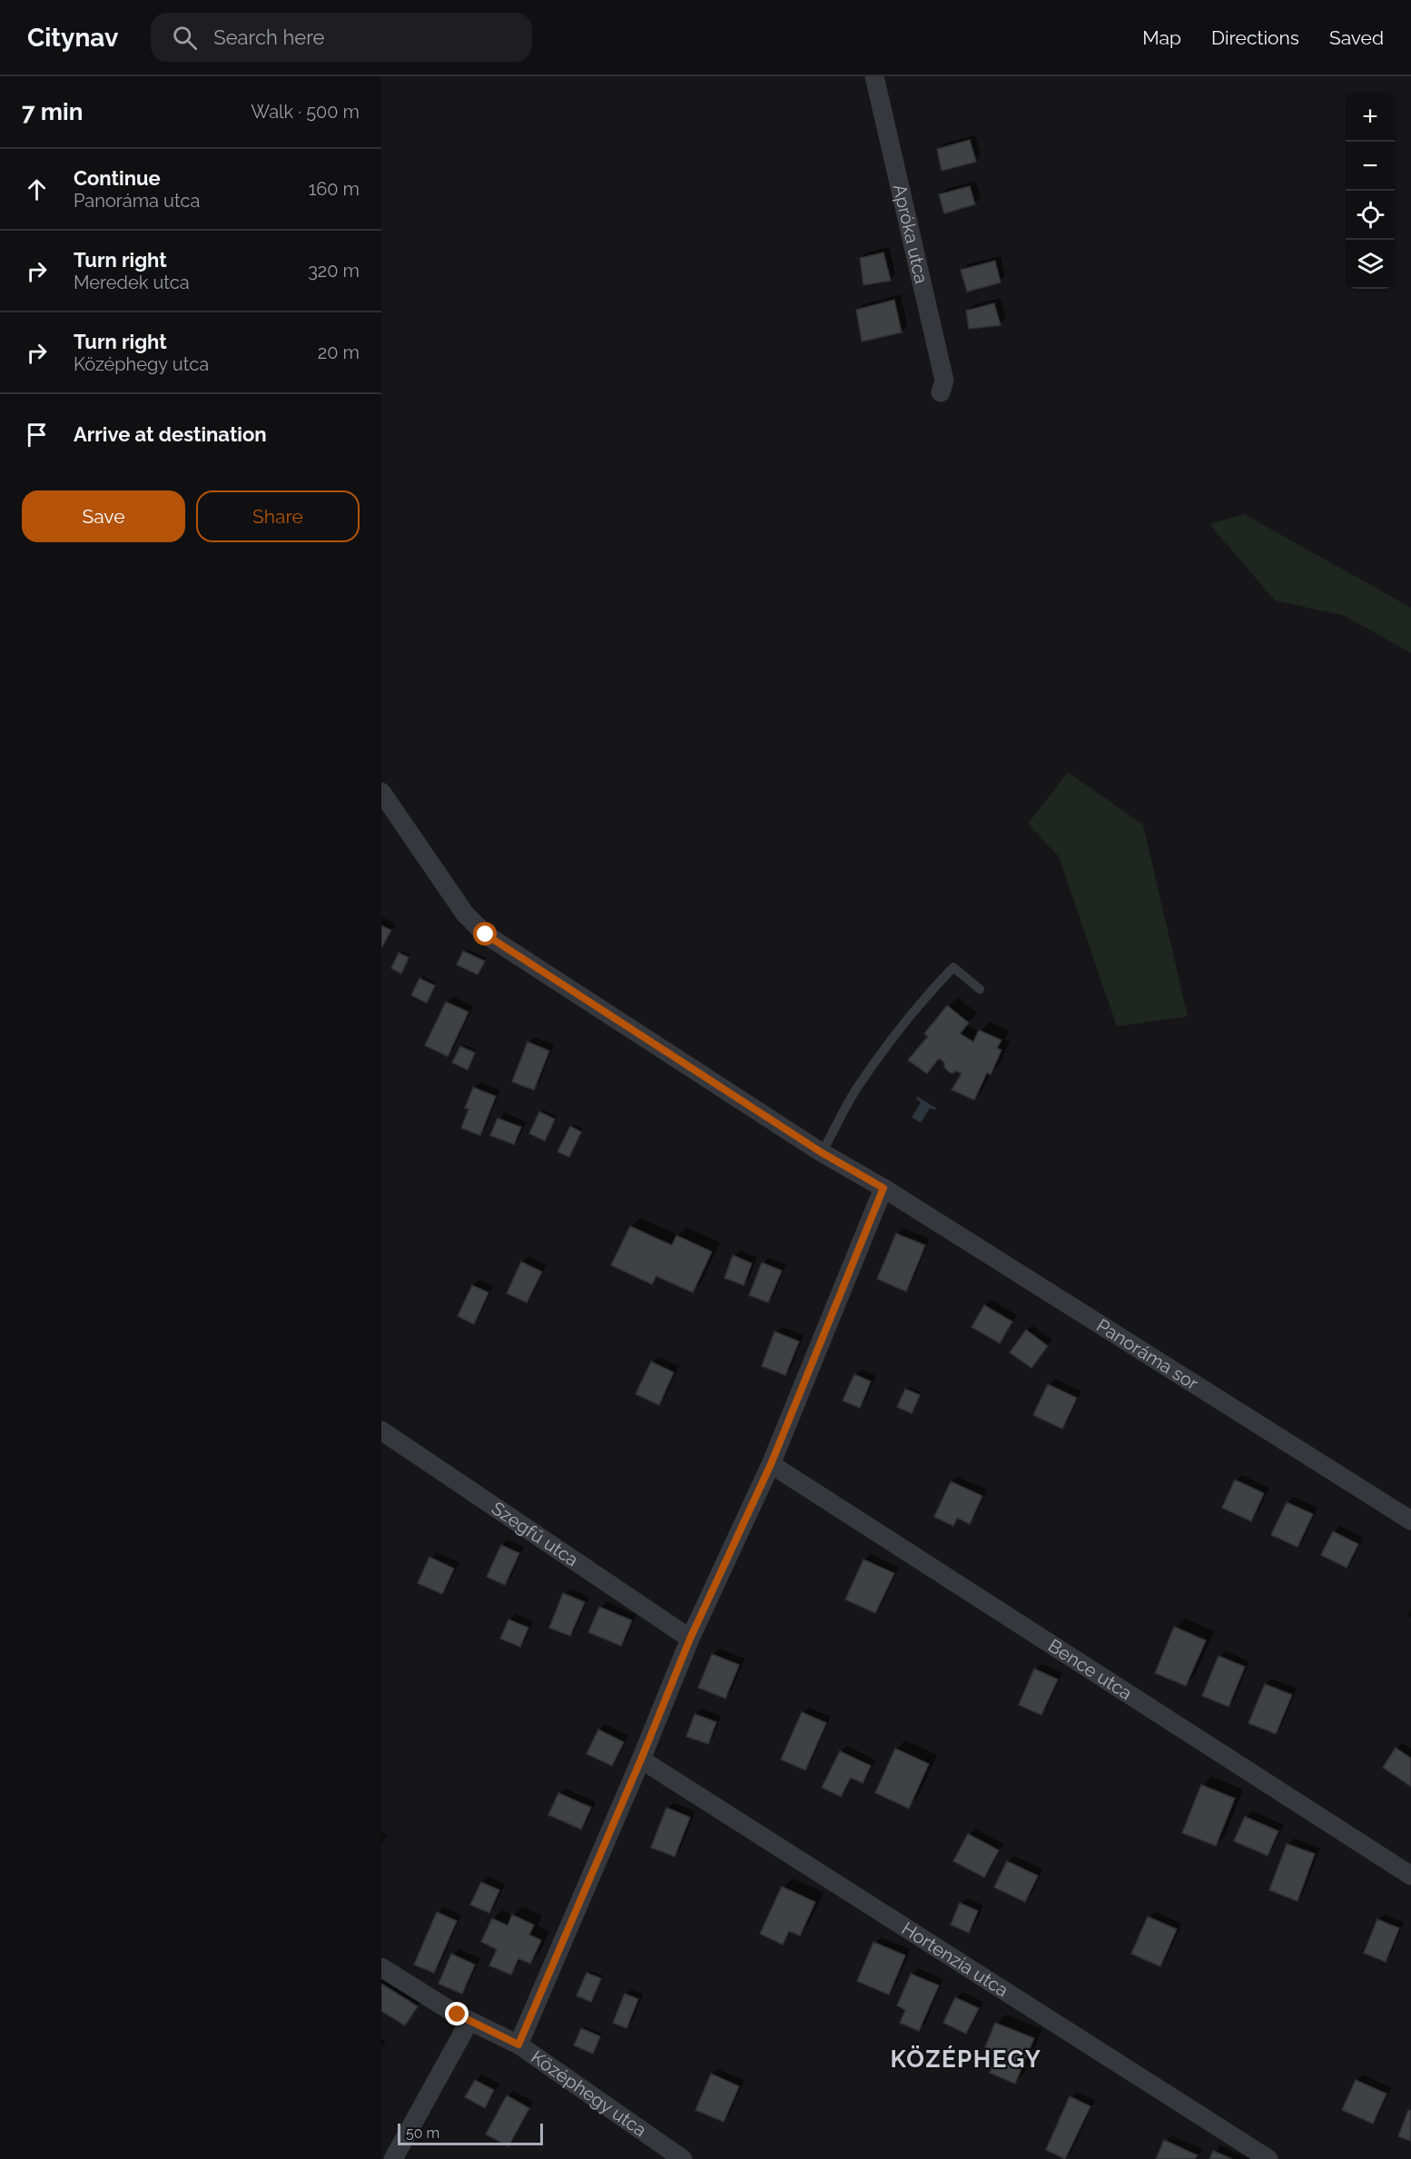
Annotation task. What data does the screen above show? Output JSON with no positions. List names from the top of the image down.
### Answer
{
  "streets": {
    "street": [
      "Apróka utca",
      "Panoráma sor",
      "Szegfű utca",
      "Bence utca",
      "Hortenzia utca",
      "Középhegy utca"
    ]
  },
  "districts": ["KÖZÉPHEGY"],
  "scale_bar": "50 m",
  "page": {
    "header": "Citynav",
    "search": "Search here",
    "nav": ["Map", "Directions", "Saved"],
    "heading": ["7 min", "Walk · 500 m"],
    "map_buttons": ["+", "−"],
    "list": [
      ["Continue", "Panoráma utca", "160 m"],
      ["Turn right", "Meredek utca", "320 m"],
      ["Turn right", "Középhegy utca", "20 m"],
      "Arrive at destination"
    ],
    "buttons": ["Save", "Share"],
    "scale": "50 m"
  }
}
